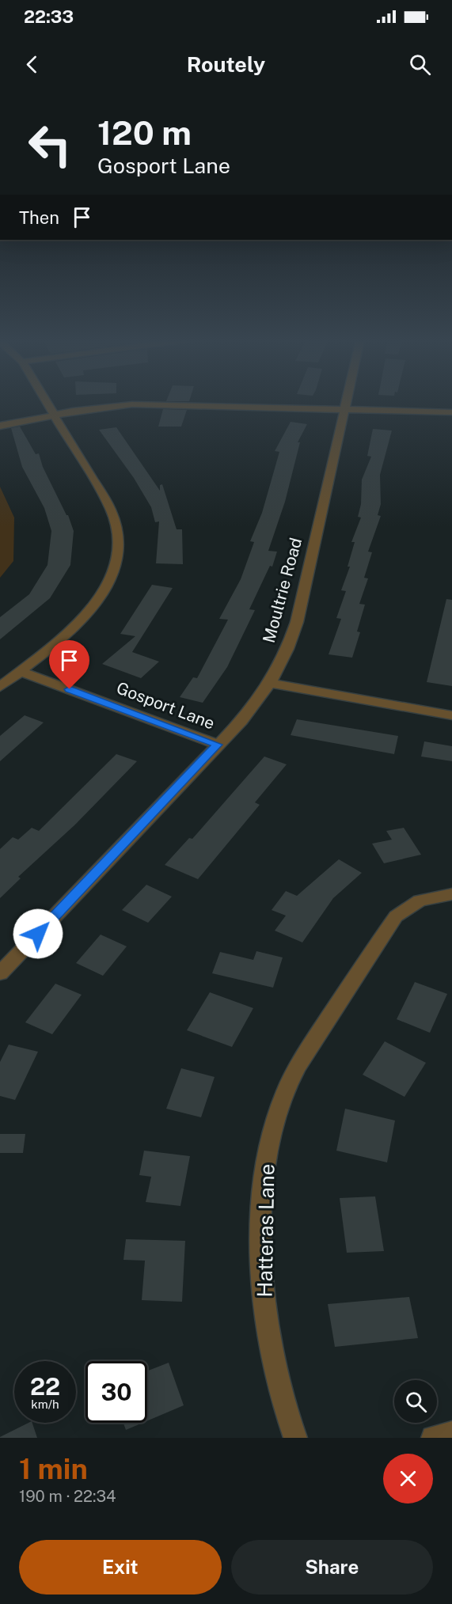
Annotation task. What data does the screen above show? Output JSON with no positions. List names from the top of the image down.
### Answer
{
  "streets": {
    "street": ["Moultrie Road", "Gosport Lane", "Hatteras Lane"]
  },
  "crossings": [
    ["Moultrie Road", "Gosport Lane"]
  ],
  "page": {
    "status": "22:33",
    "header": "Routely",
    "turn": ["120 m", "Gosport Lane"],
    "then": "Then",
    "speed": "22 km/h",
    "limit": "30",
    "heading": ["1 min", "190 m · 22:34"],
    "buttons": ["Exit", "Share"]
  }
}
